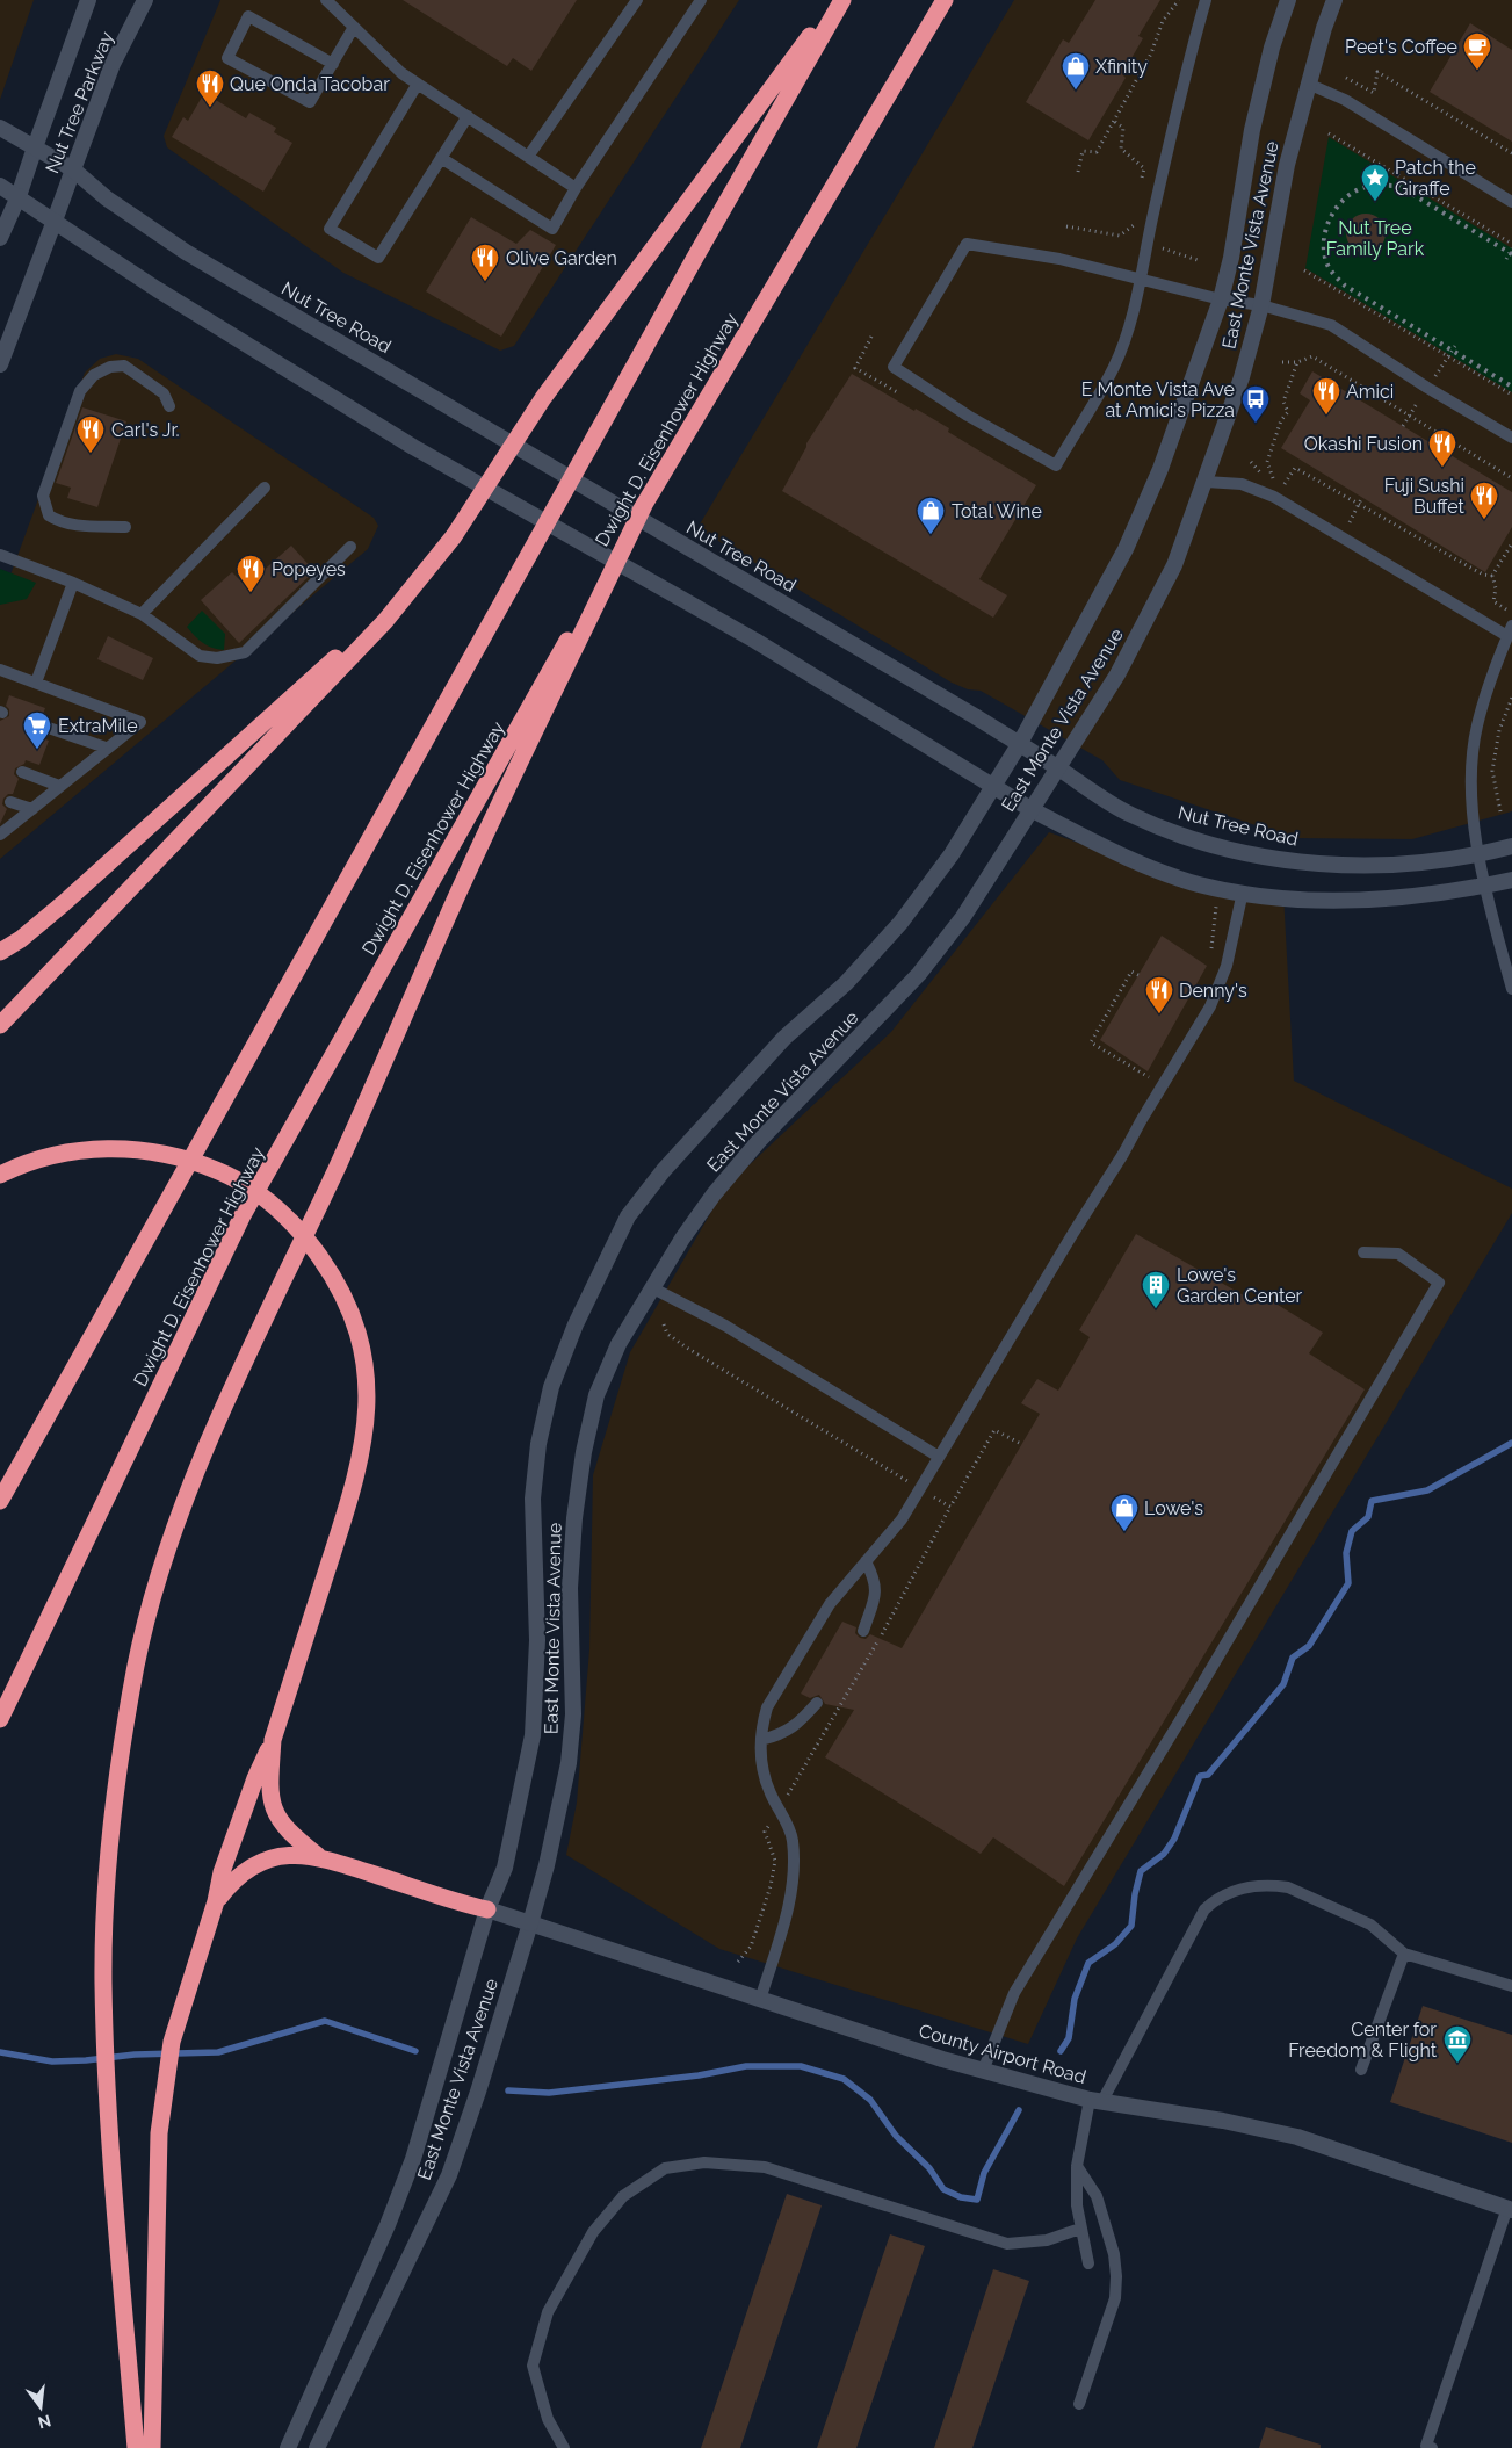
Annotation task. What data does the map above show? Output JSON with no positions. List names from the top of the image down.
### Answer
{
  "streets": {
    "highway": ["Dwight D. Eisenhower Highway"],
    "main road": [
      "Nut Tree Parkway",
      "East Monte Vista Avenue",
      "Nut Tree Road",
      "County Airport Road"
    ]
  },
  "crossings": [
    ["Nut Tree Parkway", "Nut Tree Road"],
    ["East Monte Vista Avenue", "Nut Tree Road"],
    ["East Monte Vista Avenue", "County Airport Road"]
  ],
  "parks": ["Nut Tree Family Park"],
  "places": {
    "cafe": ["Peet's Coffee"],
    "shop": ["Xfinity", "Total Wine", "Lowe's"],
    "restaurant": [
      "Que Onda Tacobar",
      "Olive Garden",
      "Amici",
      "Carl's Jr.",
      "Okashi Fusion",
      "Fuji Sushi Buffet",
      "Popeyes",
      "Denny's"
    ],
    "place": ["Patch the Giraffe"],
    "bus stop": ["E Monte Vista Ave at Amici's Pizza"],
    "supermarket": ["ExtraMile"],
    "building": ["Lowe's Garden Center"],
    "museum": ["Center for Freedom & Flight"]
  },
  "north": "bottom"
}
